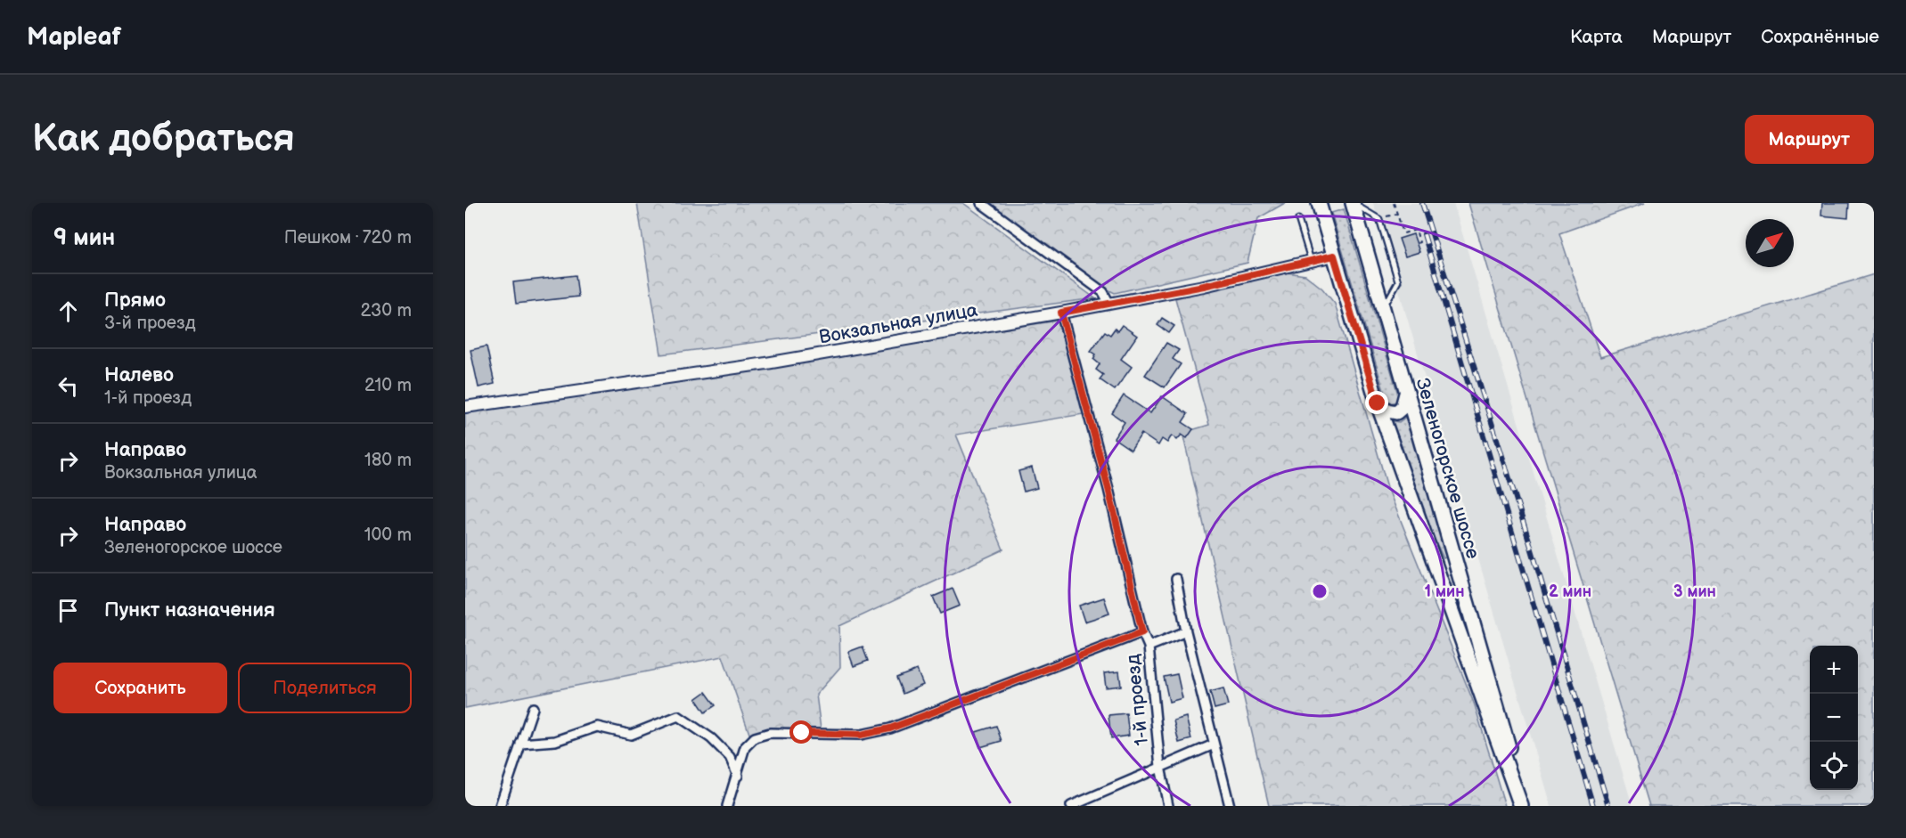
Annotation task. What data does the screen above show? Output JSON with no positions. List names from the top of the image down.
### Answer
{
  "streets": {
    "main road": ["Зеленогорское шоссе"],
    "street": ["Вокзальная улица", "1-й проезд"]
  },
  "crossings": [
    ["Вокзальная улица", "Зеленогорское шоссе"],
    ["Вокзальная улица", "1-й проезд"]
  ],
  "north": "top right",
  "page": {
    "header": "Mapleaf",
    "nav": ["Карта", "Маршрут", "Сохранённые"],
    "buttons": [
      "Маршрут",
      ["Сохранить", "Поделиться"]
    ],
    "title": "Как добраться",
    "heading": ["9 мин", "Пешком · 720 m"],
    "list": [
      ["Прямо", "3-й проезд", "230 m"],
      ["Налево", "1-й проезд", "210 m"],
      ["Направо", "Вокзальная улица", "180 m"],
      ["Направо", "Зеленогорское шоссе", "100 m"],
      "Пункт назначения"
    ],
    "map_buttons": ["+", "−"]
  },
  "rings": ["1 мин", "2 мин", "3 мин"]
}
